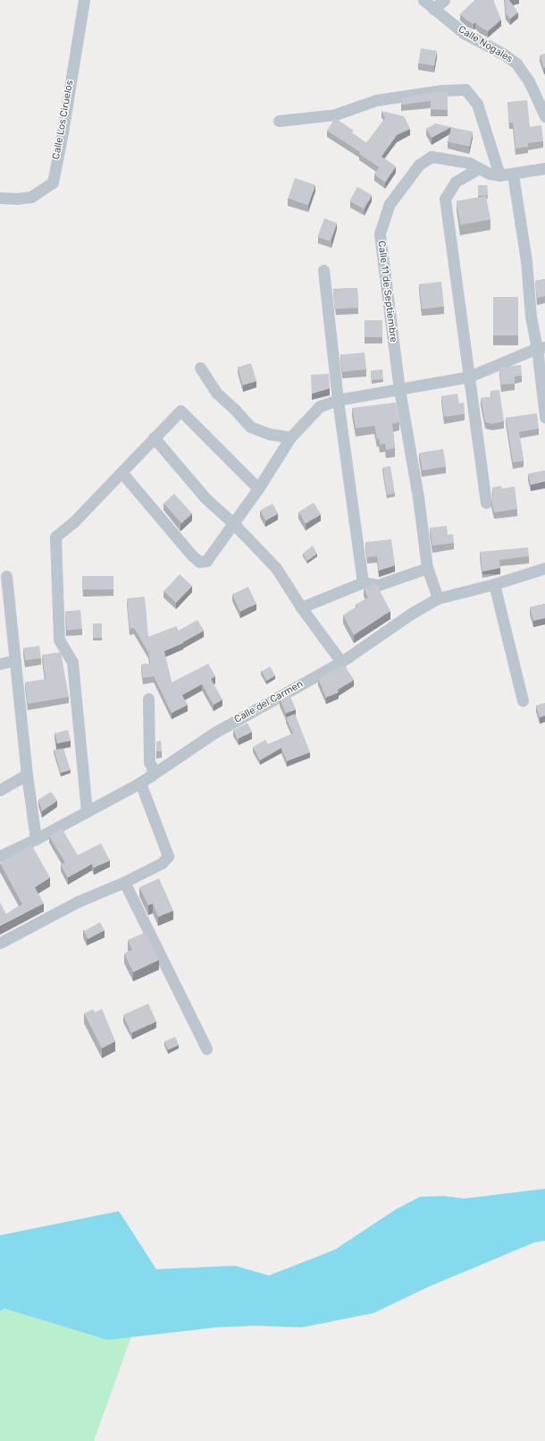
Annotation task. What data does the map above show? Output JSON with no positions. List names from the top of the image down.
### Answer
{
  "streets": {
    "street": [
      "Calle Nogales",
      "Calle Los Ciruelos",
      "Calle 11 de Septiembre",
      "Calle del Carmen"
    ]
  },
  "crossings": [
    ["Calle 11 de Septiembre", "Calle del Carmen"]
  ]
}
